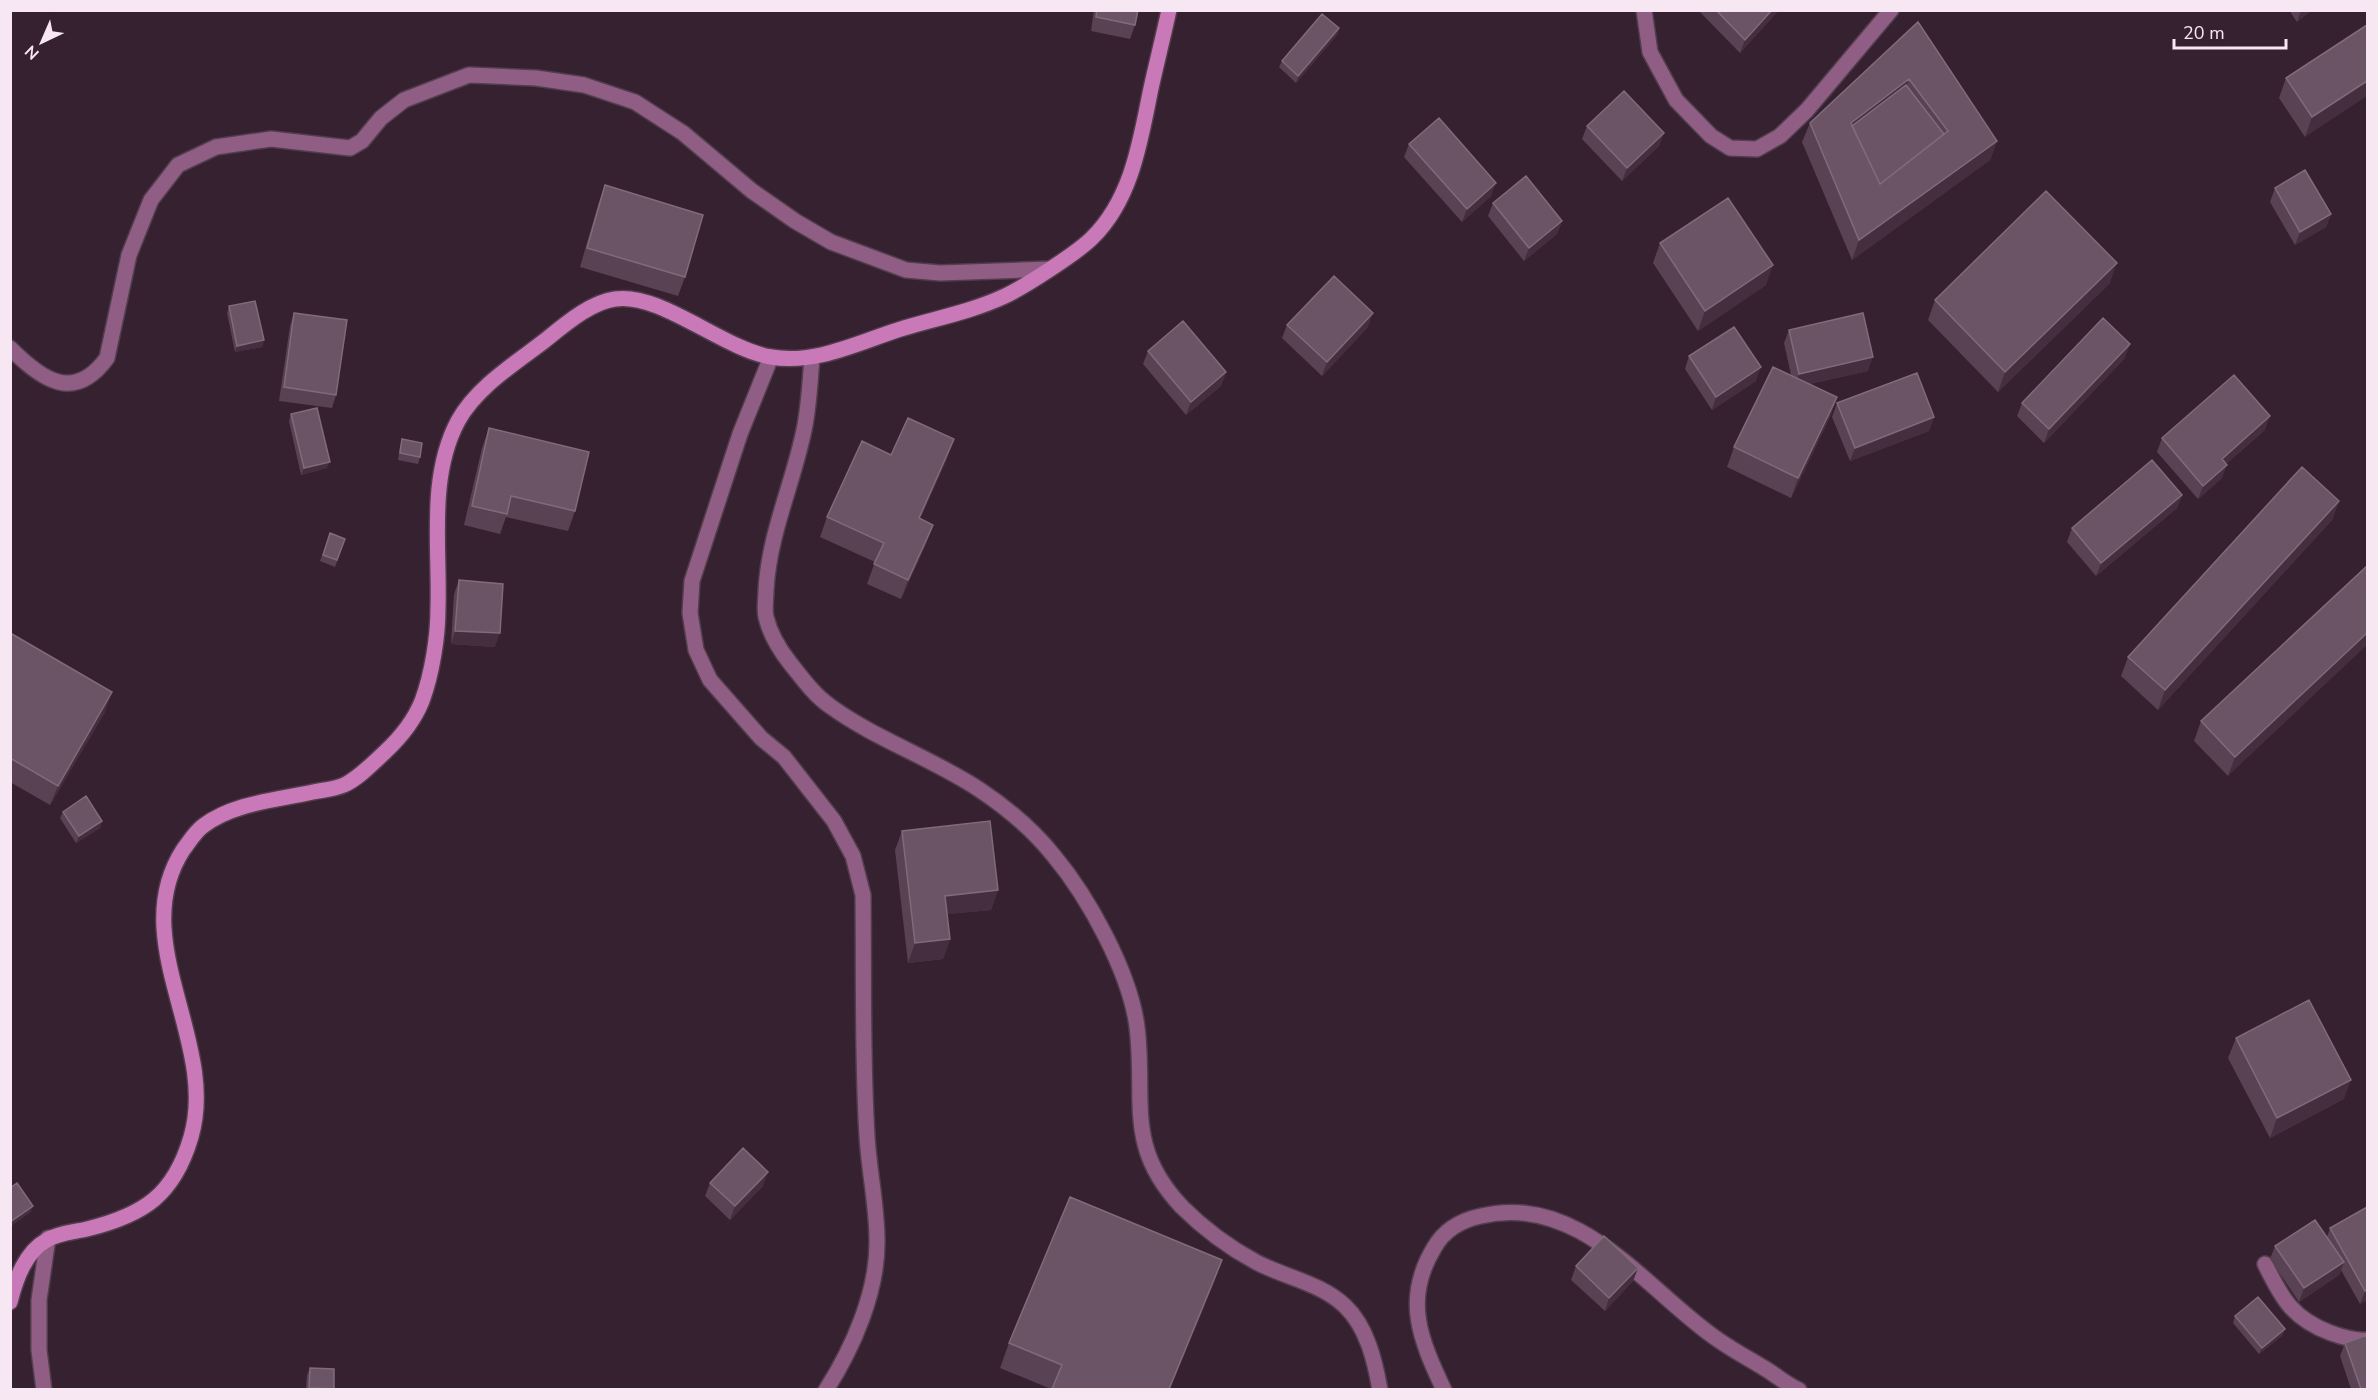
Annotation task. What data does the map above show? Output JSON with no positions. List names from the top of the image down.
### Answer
{
  "scale_bar": "20 m",
  "north": "bottom left"
}
